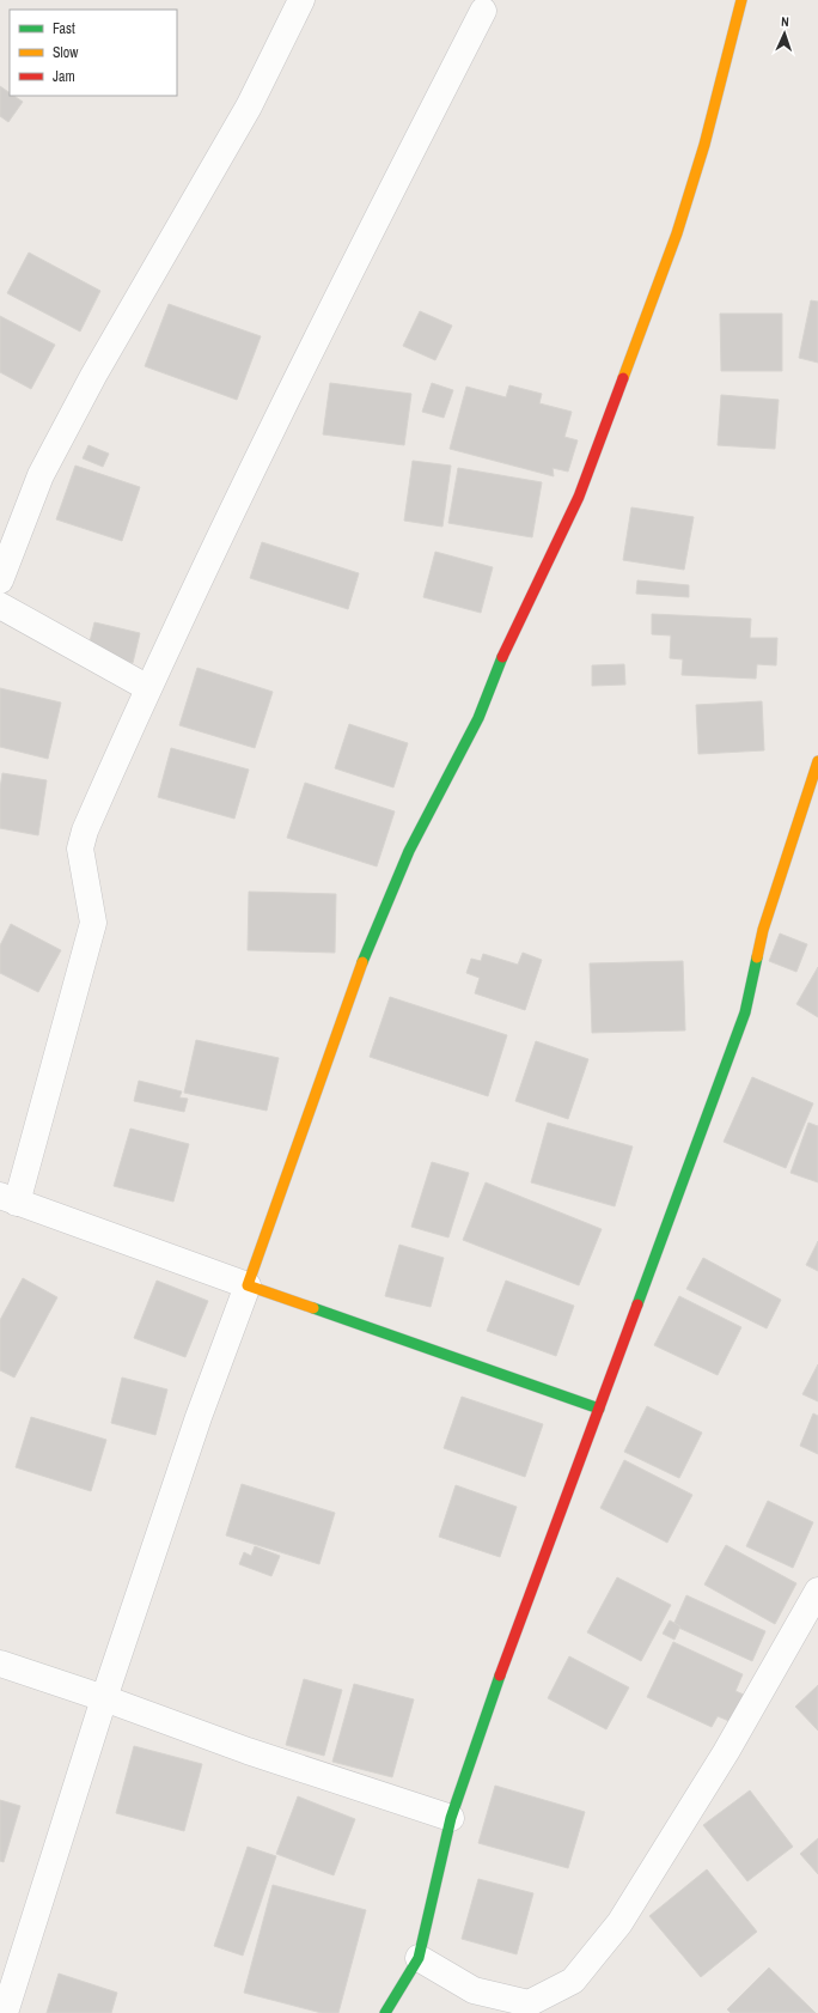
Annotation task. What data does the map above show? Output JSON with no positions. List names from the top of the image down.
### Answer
{
  "legend": ["Fast", "Slow", "Jam"],
  "north": "top"
}
